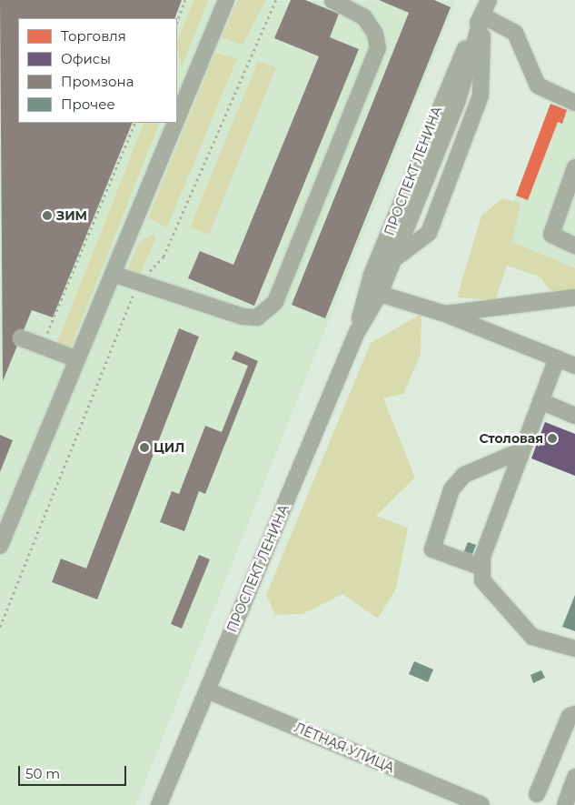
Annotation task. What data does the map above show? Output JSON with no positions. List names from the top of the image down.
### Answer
{
  "streets": {
    "street": ["ПРОСПЕКТ ЛЕНИНА", "ЛЁТНАЯ УЛИЦА"]
  },
  "crossings": [
    ["ПРОСПЕКТ ЛЕНИНА", "ЛЁТНАЯ УЛИЦА"]
  ],
  "places": ["ЗИМ", "Столовая", "ЦИЛ"],
  "legend": [
    "Торговля",
    "Офисы",
    "Промзона",
    "Прочее"
  ],
  "scale_bar": "50 m"
}
